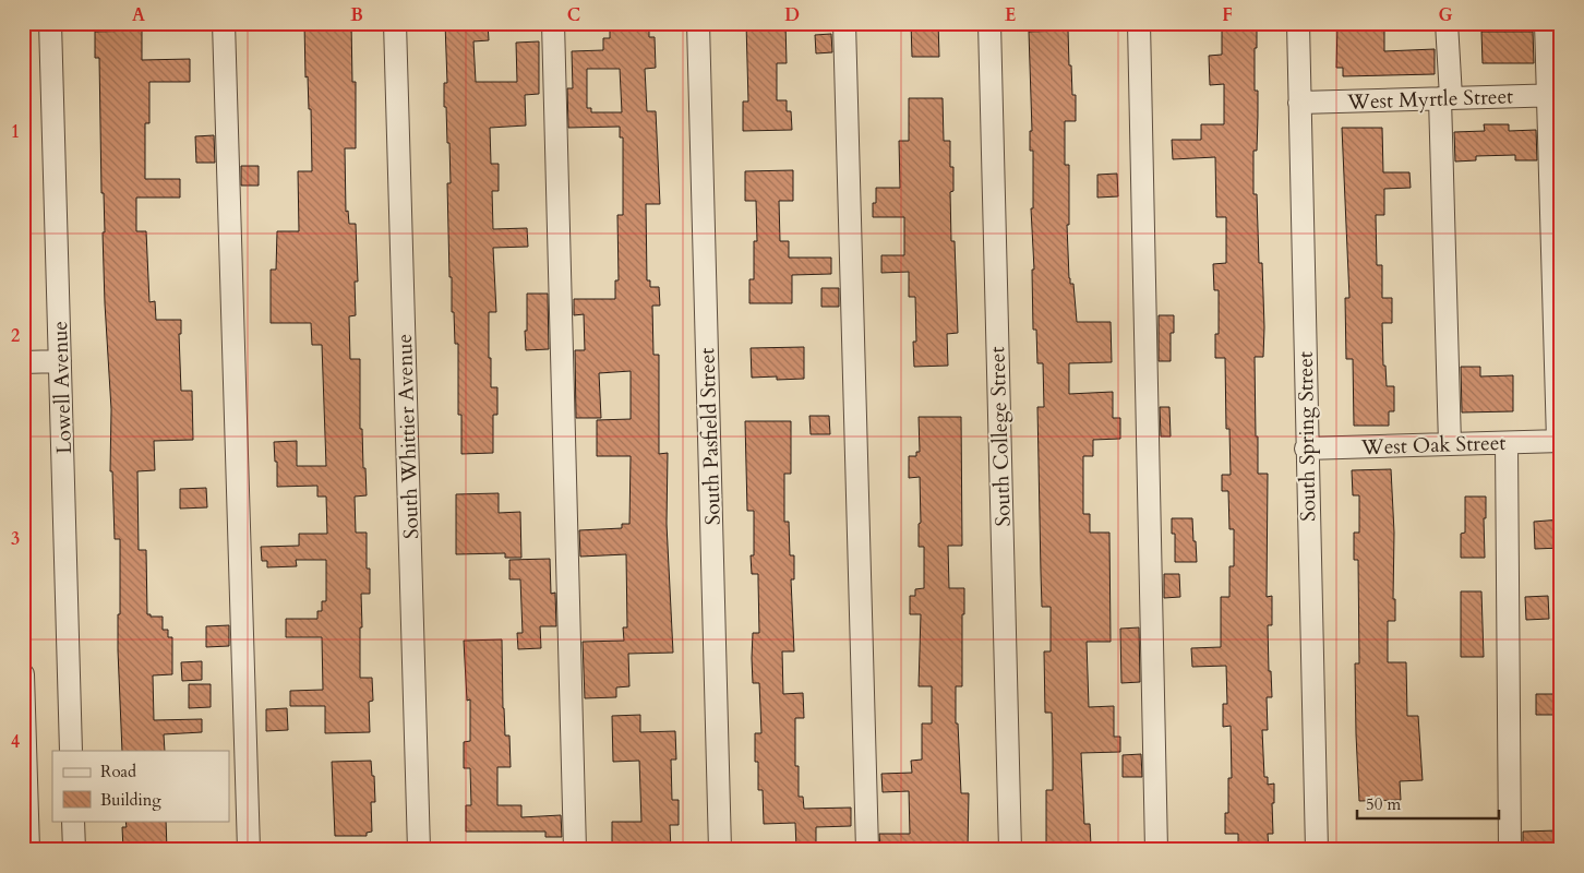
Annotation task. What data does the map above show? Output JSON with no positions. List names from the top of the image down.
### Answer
{
  "streets": {
    "street": [
      "West Myrtle Street",
      "Lowell Avenue",
      "South Whittier Avenue",
      "South Pasfield Street",
      "South College Street",
      "South Spring Street",
      "West Oak Street"
    ]
  },
  "crossings": [
    ["West Myrtle Street", "South Spring Street"],
    ["South Spring Street", "West Oak Street"]
  ],
  "legend": ["Road", "Building"],
  "scale_bar": "50 m",
  "grid": {
    "columns": [
      "A",
      "B",
      "C",
      "D",
      "E",
      "F",
      "G"
    ],
    "rows": [
      "1",
      "2",
      "3",
      "4"
    ]
  }
}
